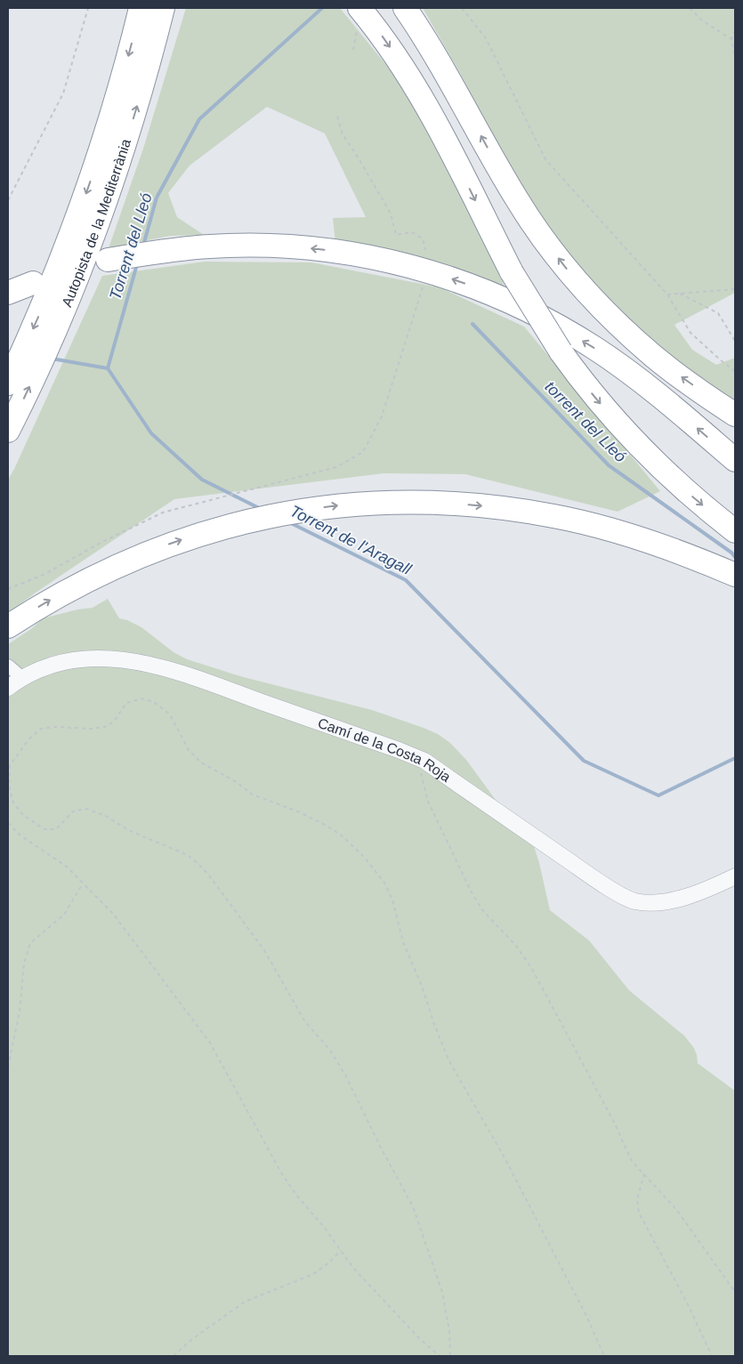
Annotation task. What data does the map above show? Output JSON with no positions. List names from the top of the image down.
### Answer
{
  "streets": {
    "highway": ["Autopista de la Mediterrània"],
    "street": ["Camí de la Costa Roja"]
  },
  "water": ["Torrent del Lleó", "torrent del Lleó", "Torrent de l'Aragall"]
}
